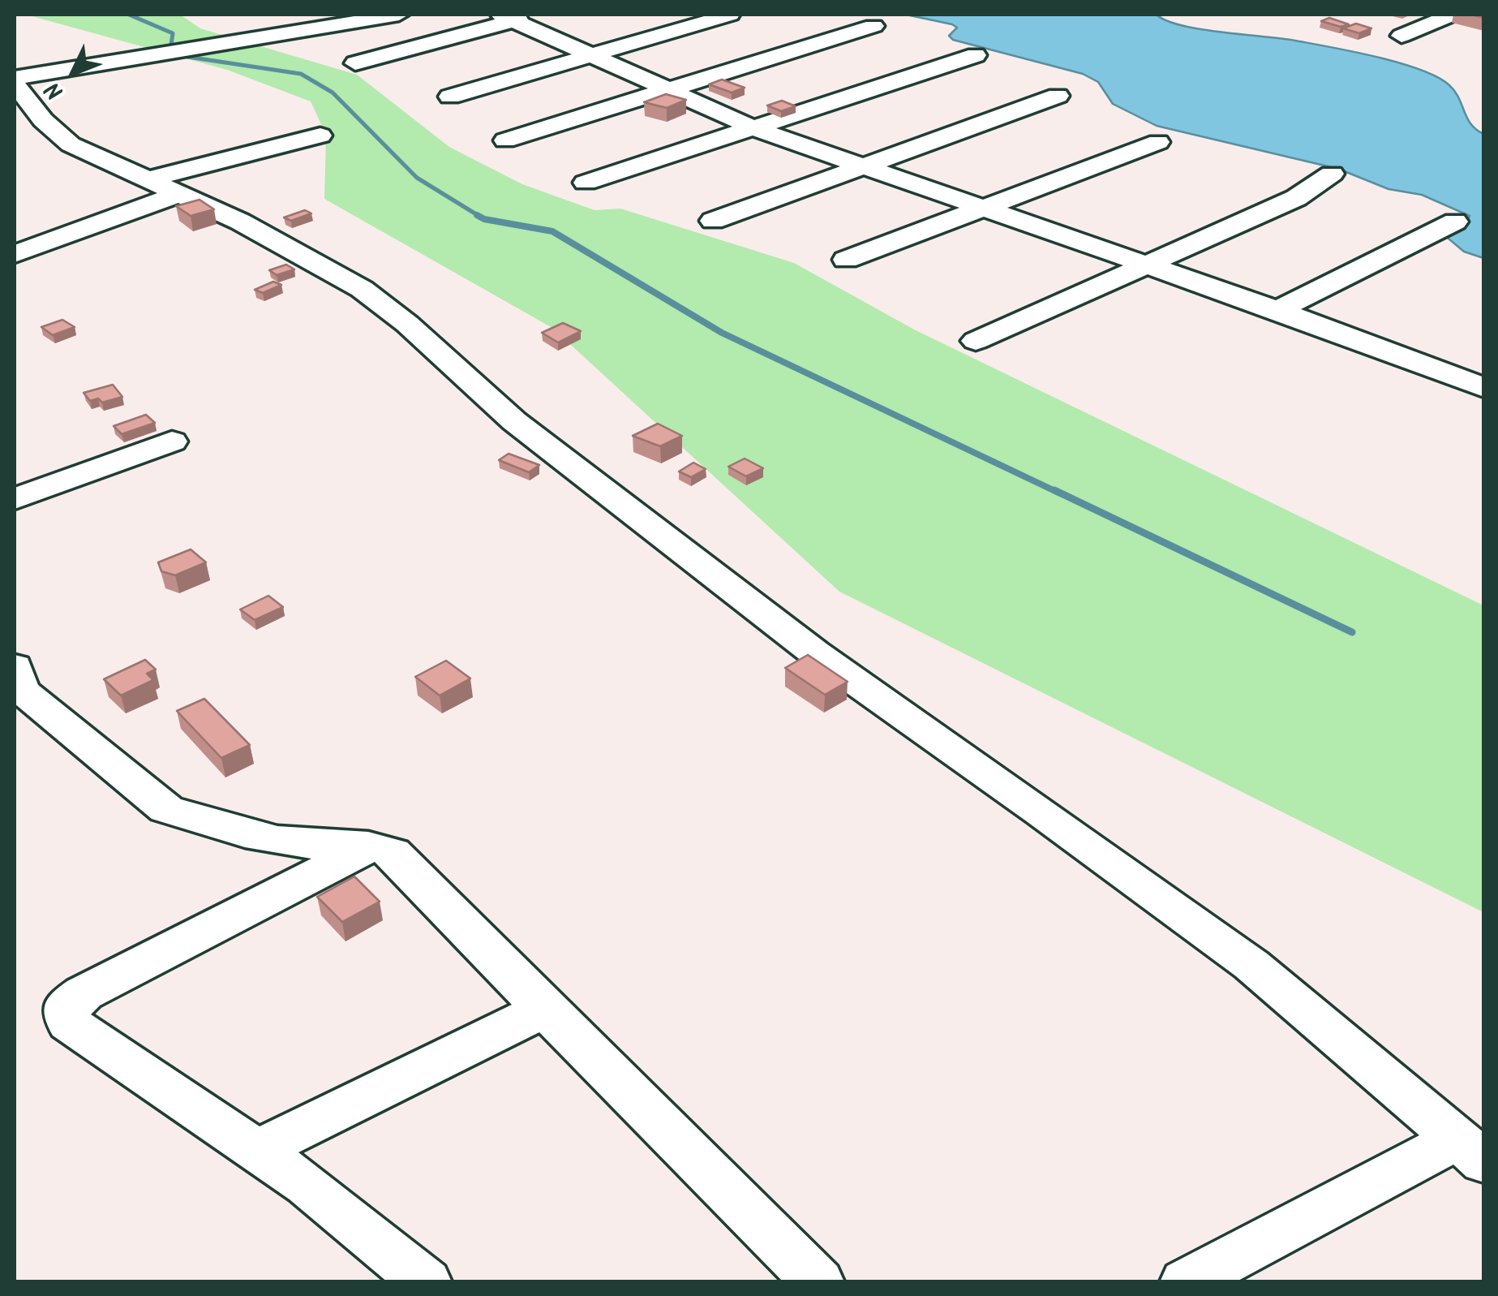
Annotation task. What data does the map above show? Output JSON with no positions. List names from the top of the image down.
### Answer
{
  "north": "bottom left"
}
